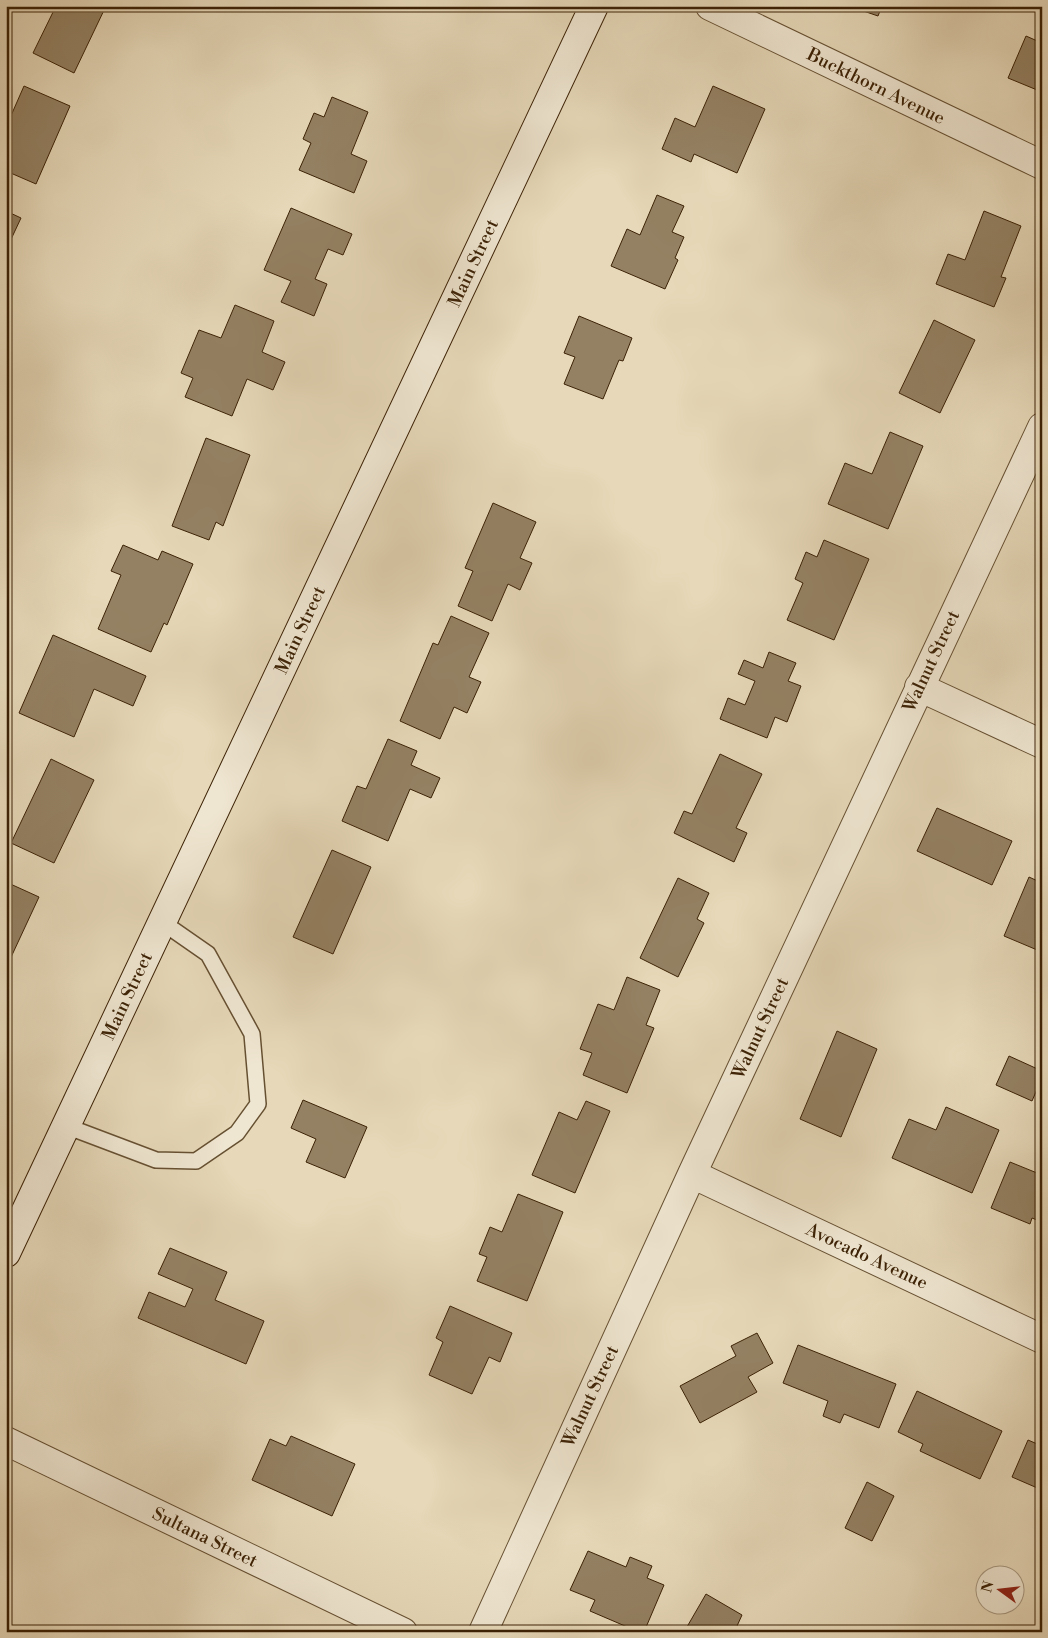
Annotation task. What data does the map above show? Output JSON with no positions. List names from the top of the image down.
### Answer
{
  "streets": {
    "street": [
      "Buckthorn Avenue",
      "Main Street",
      "Walnut Street",
      "Avocado Avenue",
      "Sultana Street"
    ]
  },
  "crossings": [
    ["Walnut Street", "Avocado Avenue"]
  ],
  "north": "left"
}
